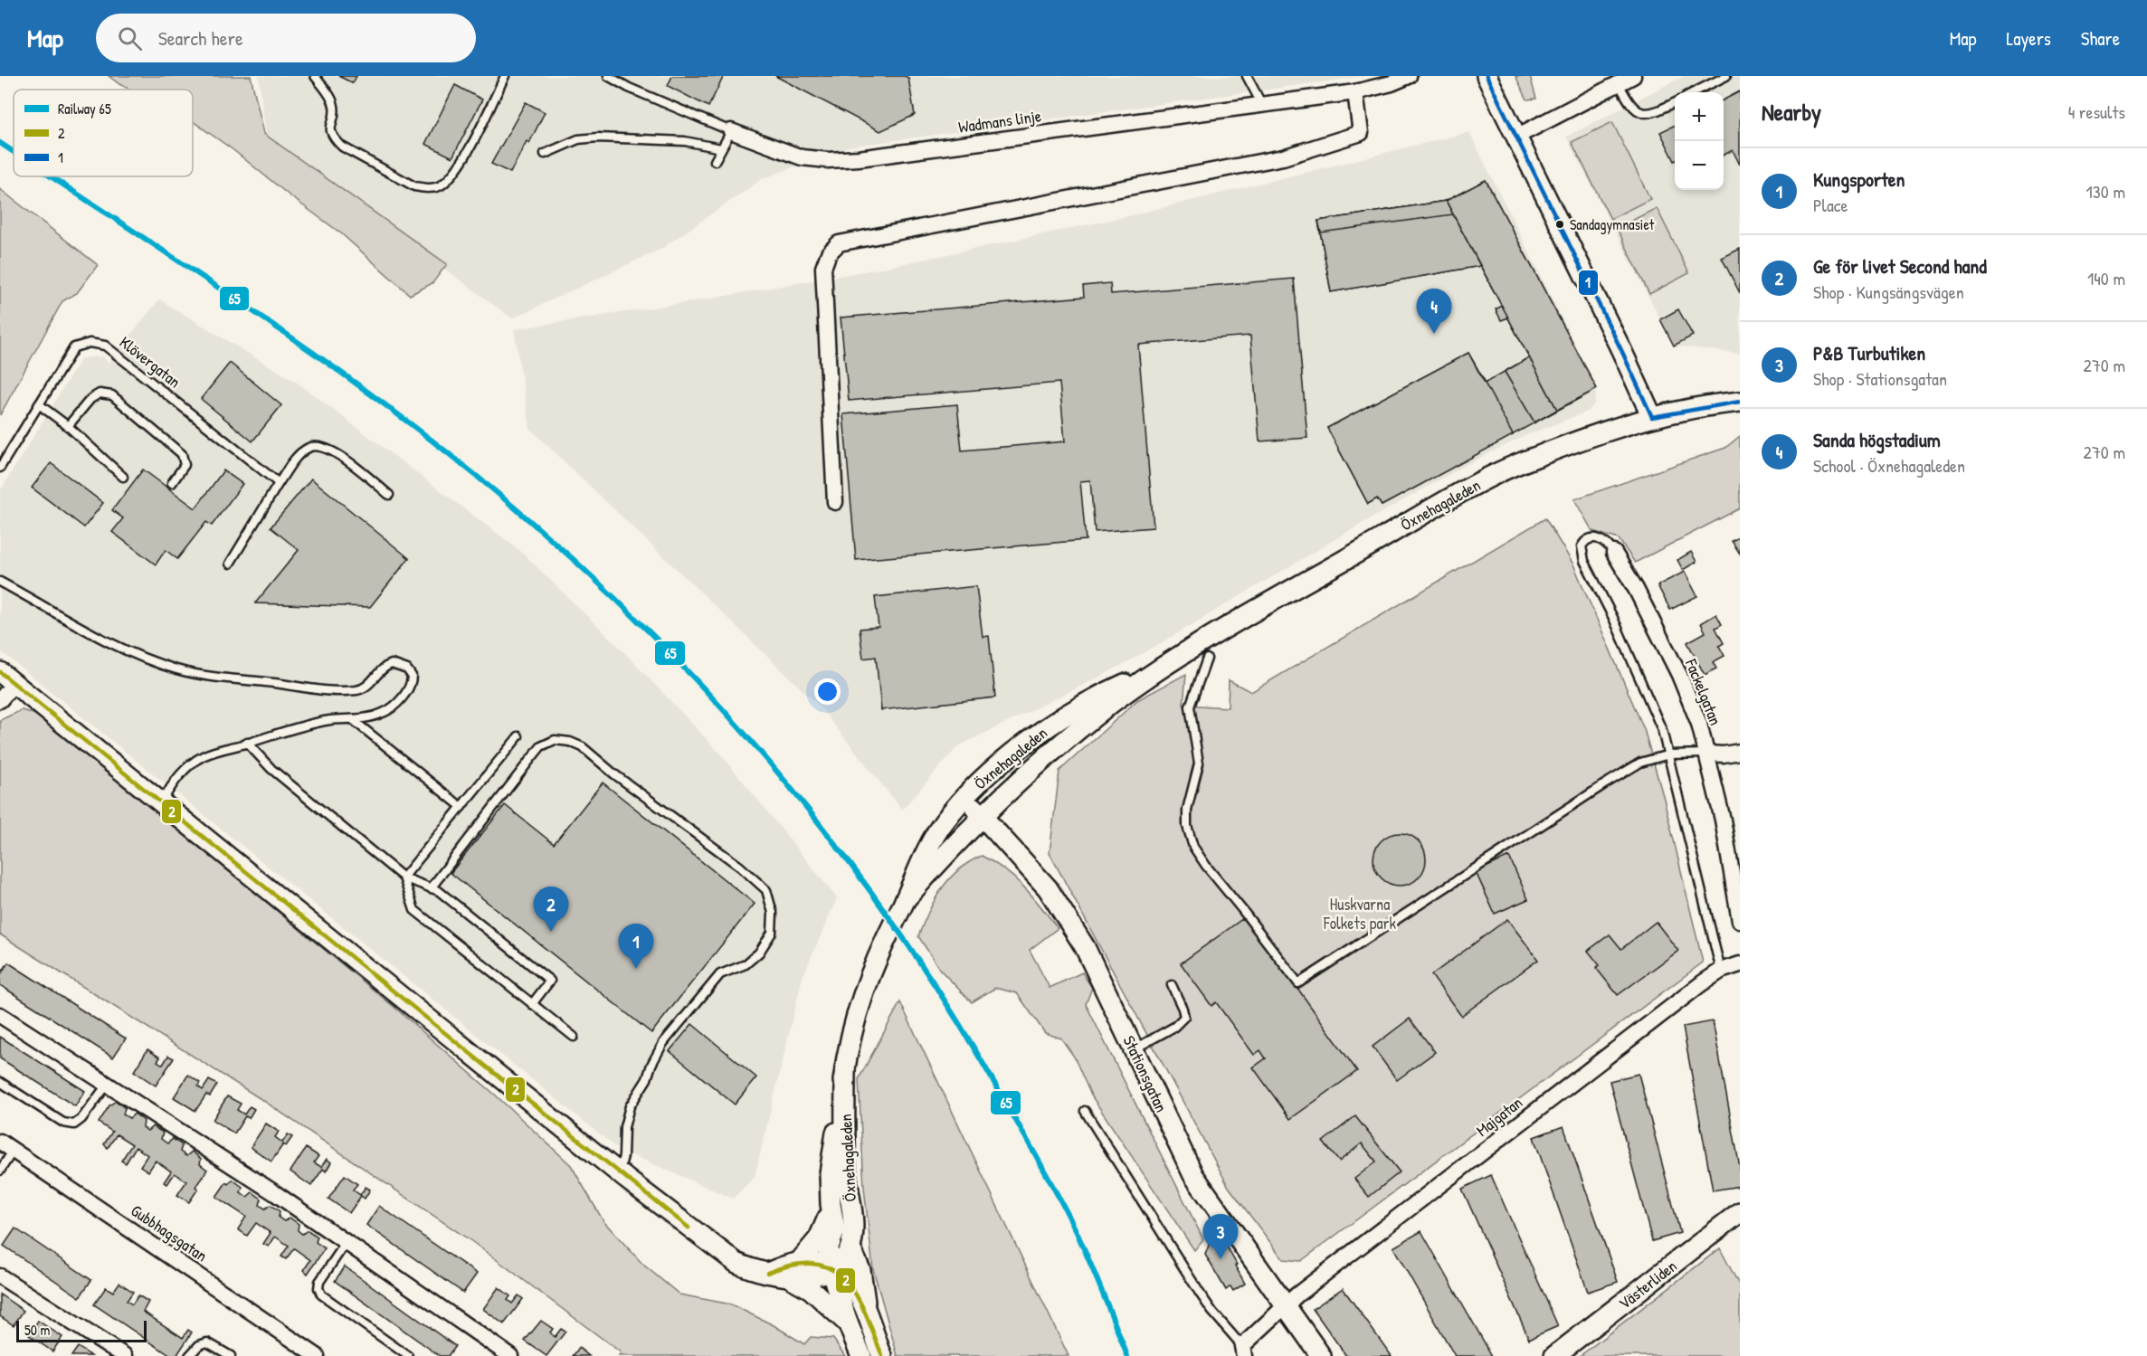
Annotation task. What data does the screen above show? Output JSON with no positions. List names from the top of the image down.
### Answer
{
  "streets": {
    "street": [
      "Wadmans linje",
      "Öxnehagaleden",
      "Fackelgatan",
      "Stationsgatan",
      "Majgatan",
      "Gubbhagsgatan",
      "Västerliden"
    ],
    "lane": ["Klövergatan"]
  },
  "crossings": [
    ["Öxnehagaleden", "Stationsgatan"],
    ["Stationsgatan", "Majgatan"]
  ],
  "parks": ["Huskvarna Folkets park"],
  "places": ["Sandagymnasiet"],
  "lines": ["transit line 1", "rail line 65", "transit line 2"],
  "legend": ["Railway 65", "2", "1"],
  "scale_bar": "50 m",
  "page": {
    "header": "Map",
    "search": "Search here",
    "nav": ["Map", "Layers", "Share"],
    "heading": ["Nearby", "4 results"],
    "map_buttons": ["+", "−"],
    "list": [
      {
        "mark": "1",
        "name": "Kungsporten",
        "note": "Place",
        "value": "130 m"
      },
      {
        "mark": "2",
        "name": "Ge för livet Second hand",
        "note": "Shop · Kungsängsvägen",
        "value": "140 m"
      },
      {
        "mark": "3",
        "name": "P&B Turbutiken",
        "note": "Shop · Stationsgatan",
        "value": "270 m"
      },
      {
        "mark": "4",
        "name": "Sanda högstadium",
        "note": "School · Öxnehagaleden",
        "value": "270 m"
      }
    ],
    "pins": [
      "4",
      "2",
      "1",
      "3"
    ],
    "scale": "50 m"
  }
}
